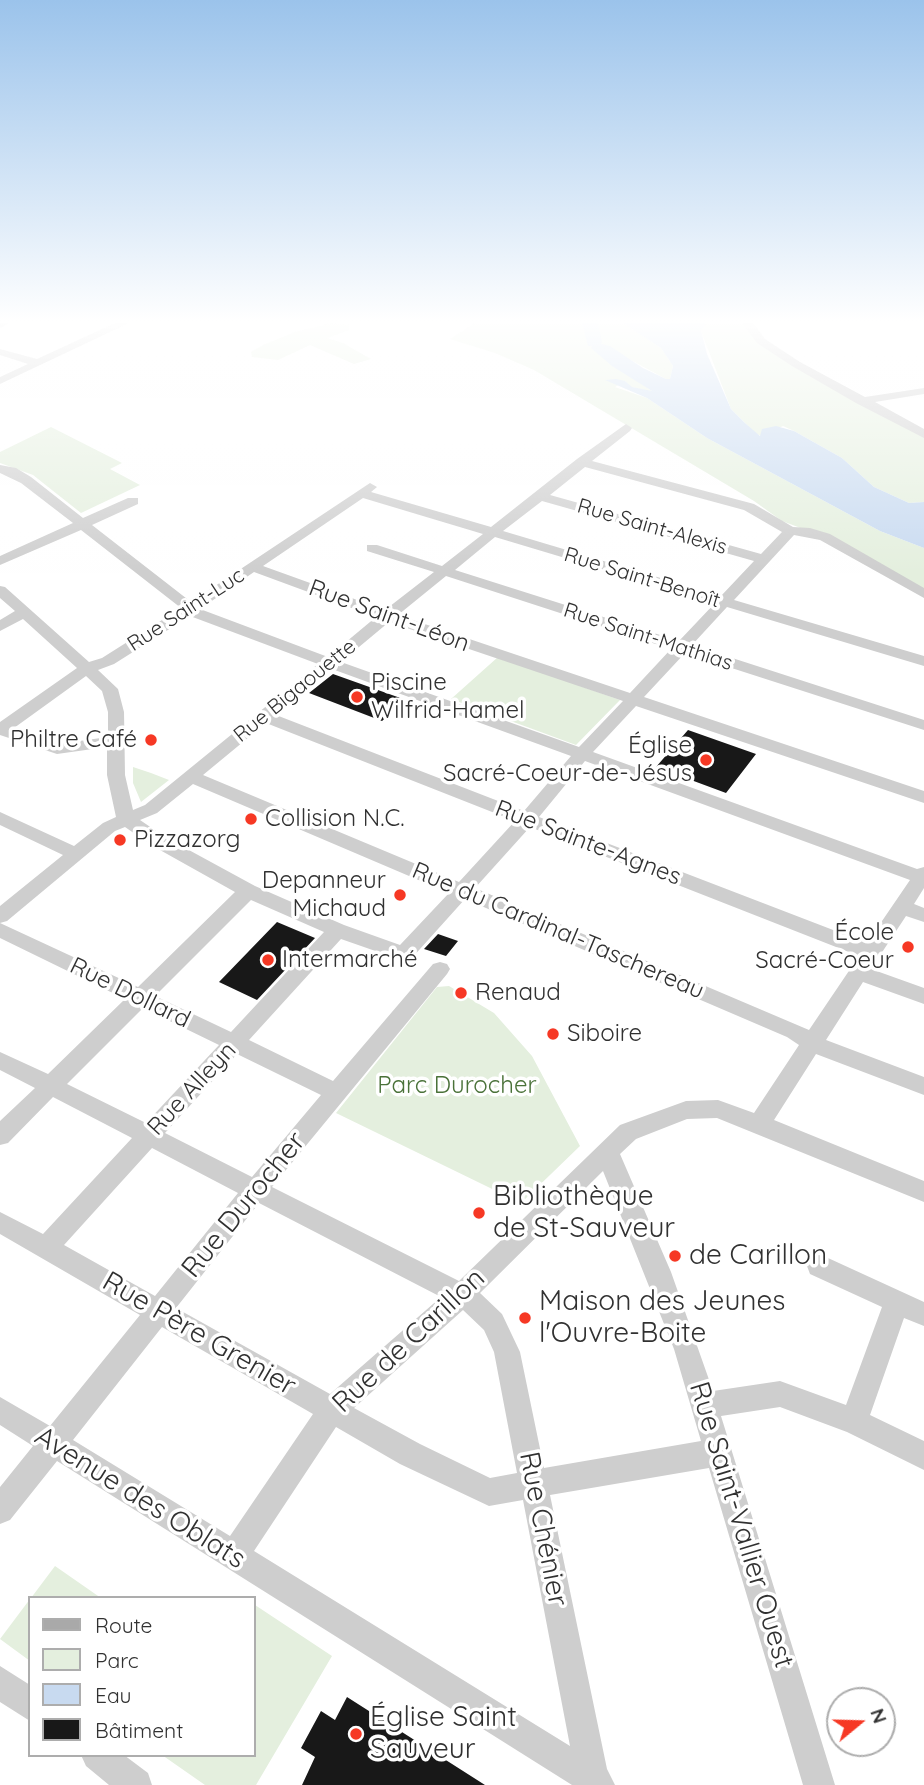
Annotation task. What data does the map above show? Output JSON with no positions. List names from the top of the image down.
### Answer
{
  "streets": {
    "street": [
      "Rue Saint-Alexis",
      "Rue Saint-Benoît",
      "Rue Saint-Luc",
      "Rue Saint-Léon",
      "Rue Saint-Mathias",
      "Rue Bigaouette",
      "Rue Sainte-Agnes",
      "Rue du Cardinal-Taschereau",
      "Rue Dollard",
      "Rue Alleyn",
      "Rue Durocher",
      "Rue Père Grenier",
      "Rue de Carillon",
      "Avenue des Oblats",
      "Rue Saint-Vallier Ouest",
      "Rue Chénier"
    ]
  },
  "crossings": [
    ["Rue Saint-Alexis", "Rue Bigaouette"],
    ["Rue Saint-Benoît", "Rue Saint-Luc"],
    ["Rue Saint-Benoît", "Rue Bigaouette"],
    ["Rue Saint-Luc", "Rue Saint-Léon"],
    ["Rue Saint-Léon", "Rue Bigaouette"],
    ["Rue Saint-Mathias", "Rue Bigaouette"],
    ["Rue Bigaouette", "Rue Sainte-Agnes"],
    ["Rue Bigaouette", "Rue du Cardinal-Taschereau"],
    ["Rue Dollard", "Rue Alleyn"],
    ["Rue Dollard", "Rue Durocher"],
    ["Rue Alleyn", "Rue Père Grenier"],
    ["Rue Alleyn", "Rue Chénier"],
    ["Rue Durocher", "Rue Père Grenier"],
    ["Rue Durocher", "Avenue des Oblats"],
    ["Rue Durocher", "Rue Chénier"],
    ["Rue Père Grenier", "Rue de Carillon"],
    ["Rue Père Grenier", "Rue Saint-Vallier Ouest"],
    ["Rue Père Grenier", "Rue Chénier"],
    ["Rue de Carillon", "Avenue des Oblats"],
    ["Rue de Carillon", "Rue Saint-Vallier Ouest"],
    ["Rue de Carillon", "Rue Chénier"],
    ["Avenue des Oblats", "Rue Chénier"]
  ],
  "parks": ["Parc Durocher"],
  "places": [
    "Piscine Wilfrid-Hamel",
    "Philtre Café",
    "Église Sacré-Coeur-de-Jésus",
    "Collision N.C.",
    "Pizzazorg",
    "Depanneur Michaud",
    "École Sacré-Coeur",
    "Intermarché",
    "Renaud",
    "Siboire",
    "Bibliothèque de St-Sauveur",
    "de Carillon",
    "Maison des Jeunes l'Ouvre-Boite",
    "Église Saint Sauveur"
  ],
  "legend": [
    "Route",
    "Parc",
    "Eau",
    "Bâtiment"
  ],
  "north": "right"
}
